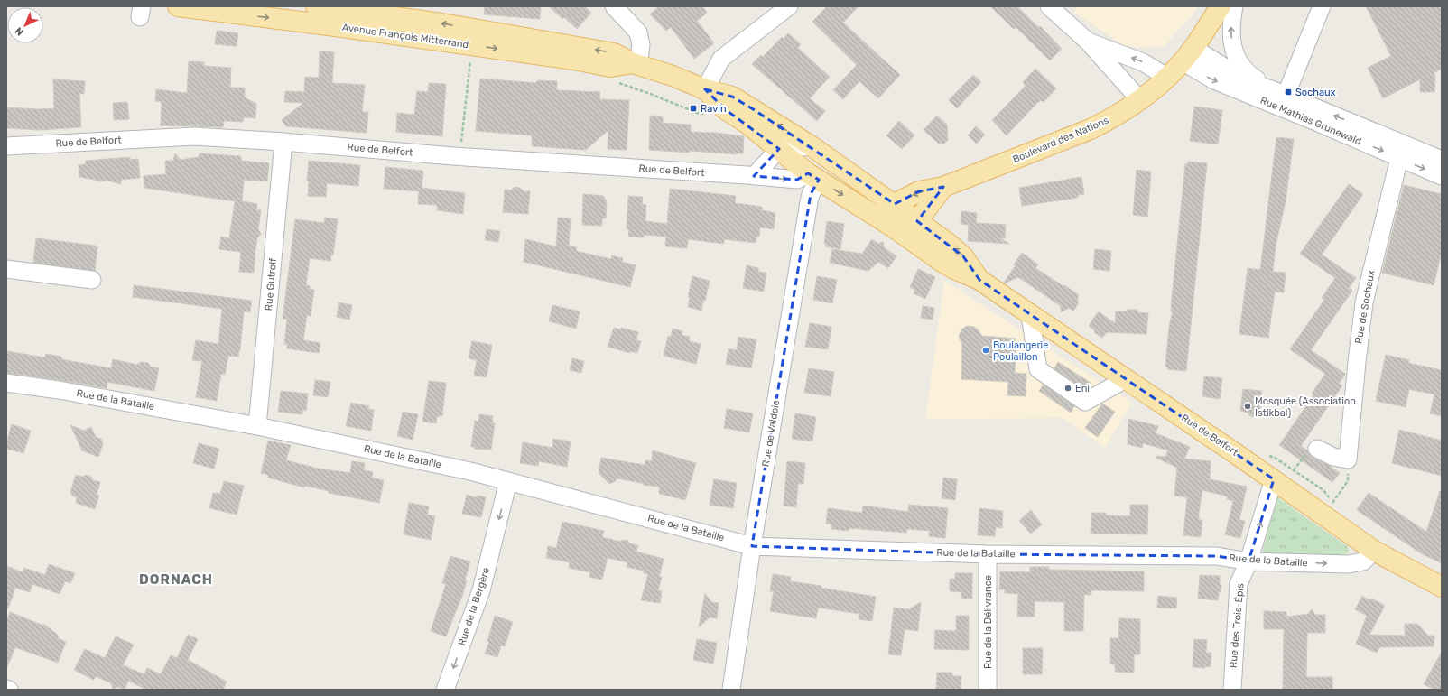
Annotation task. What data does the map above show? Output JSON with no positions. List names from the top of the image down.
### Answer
{
  "streets": {
    "main road": ["Avenue François Mitterrand", "Boulevard des Nations", "Rue de Belfort"],
    "street": [
      "Rue Mathias Grunewald",
      "Rue Gutrolf",
      "Rue de Sochaux",
      "Rue de la Bataille",
      "Rue de Valdoie",
      "Rue de la Bergère",
      "Rue de la Délivrance",
      "Rue des Trois-Épis"
    ]
  },
  "crossings": [
    ["Avenue François Mitterrand", "Rue de Belfort"],
    ["Rue Mathias Grunewald", "Boulevard des Nations"],
    ["Rue Mathias Grunewald", "Rue de Sochaux"],
    ["Boulevard des Nations", "Rue de Belfort"],
    ["Rue de Belfort", "Rue Gutrolf"],
    ["Rue de Belfort", "Rue de la Bataille"],
    ["Rue de Belfort", "Rue de Valdoie"],
    ["Rue de Belfort", "Rue des Trois-Épis"],
    ["Rue Gutrolf", "Rue de la Bataille"],
    ["Rue de la Bataille", "Rue de Valdoie"],
    ["Rue de la Bataille", "Rue de la Bergère"],
    ["Rue de la Bataille", "Rue de la Délivrance"],
    ["Rue de la Bataille", "Rue des Trois-Épis"]
  ],
  "one_way": ["Rue de la Bergère", "Rue des Trois-Épis"],
  "districts": ["DORNACH"],
  "places": {
    "transit": ["Sochaux", "Ravin"],
    "other": ["Boulangerie Poulaillon", "Eni", "Mosquée (Association Istikbal)"]
  },
  "north": "bottom left"
}
